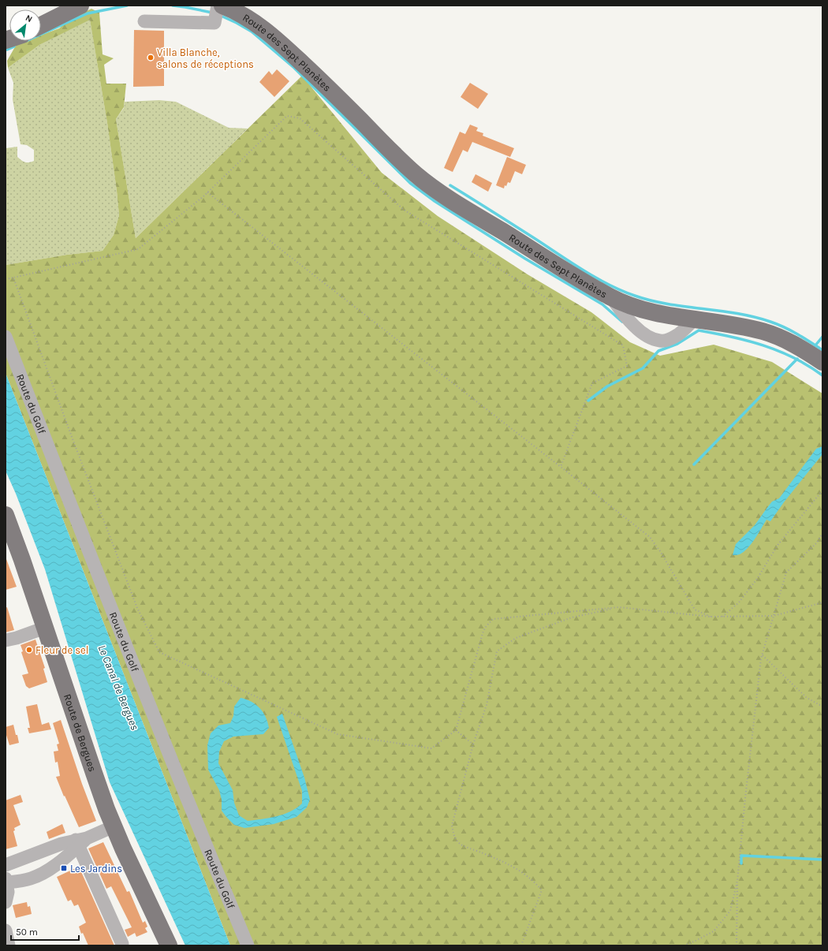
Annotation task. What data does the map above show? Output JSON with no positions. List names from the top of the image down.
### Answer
{
  "streets": {
    "main road": ["Route des Sept Planètes", "Route de Bergues"],
    "street": ["Route du Golf"]
  },
  "water": ["Le Canal de Bergues"],
  "places": {
    "other": ["Villa Blanche, salons de réceptions", "Fleur de sel"],
    "transit": ["Les Jardins"]
  },
  "scale_bar": "50 m",
  "north": "top right"
}
